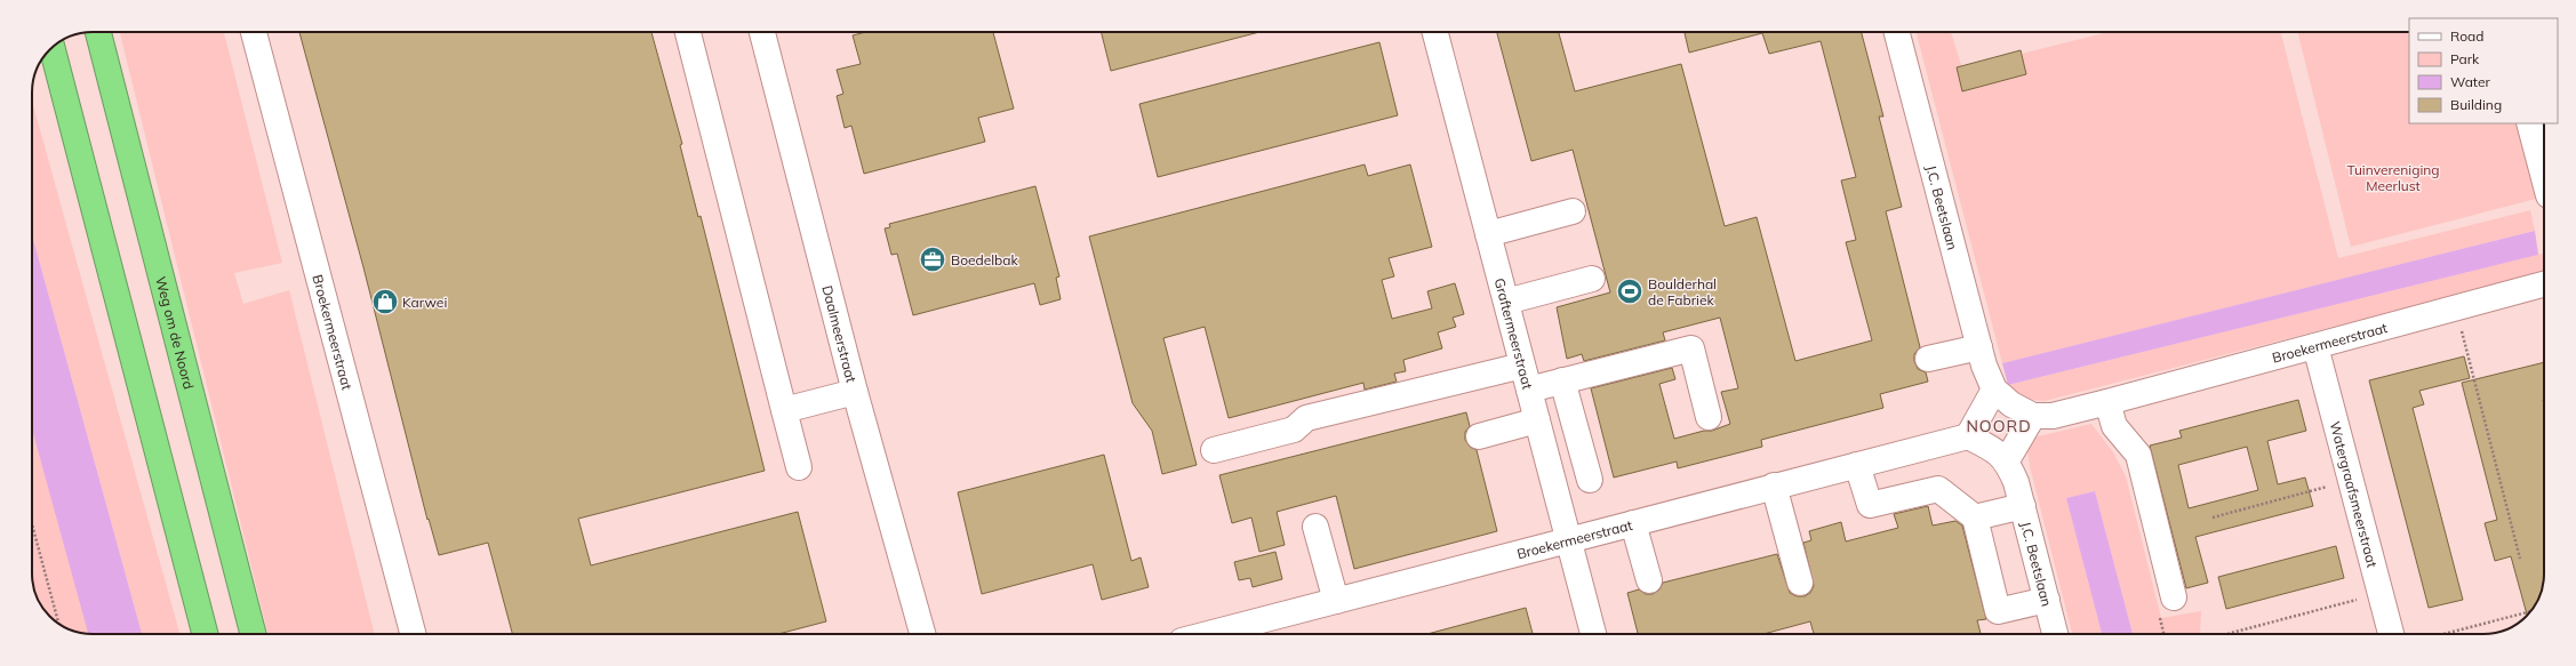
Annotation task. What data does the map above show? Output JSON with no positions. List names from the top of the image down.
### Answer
{
  "streets": {
    "highway": ["Weg om de Noord"],
    "street": [
      "J.C. Beetslaan",
      "Broekermeerstraat",
      "Daalmeerstraat",
      "Graftermeerstraat",
      "Watergraafsmeerstraat"
    ]
  },
  "crossings": [
    ["Broekermeerstraat", "Graftermeerstraat"],
    ["Broekermeerstraat", "Watergraafsmeerstraat"]
  ],
  "districts": ["NOORD"],
  "parks": ["Tuinvereniging Meerlust"],
  "places": {
    "office": ["Boedelbak"],
    "sports": ["Boulderhal de Fabriek"],
    "shop": ["Karwei"]
  },
  "legend": [
    "Road",
    "Park",
    "Water",
    "Building"
  ]
}
